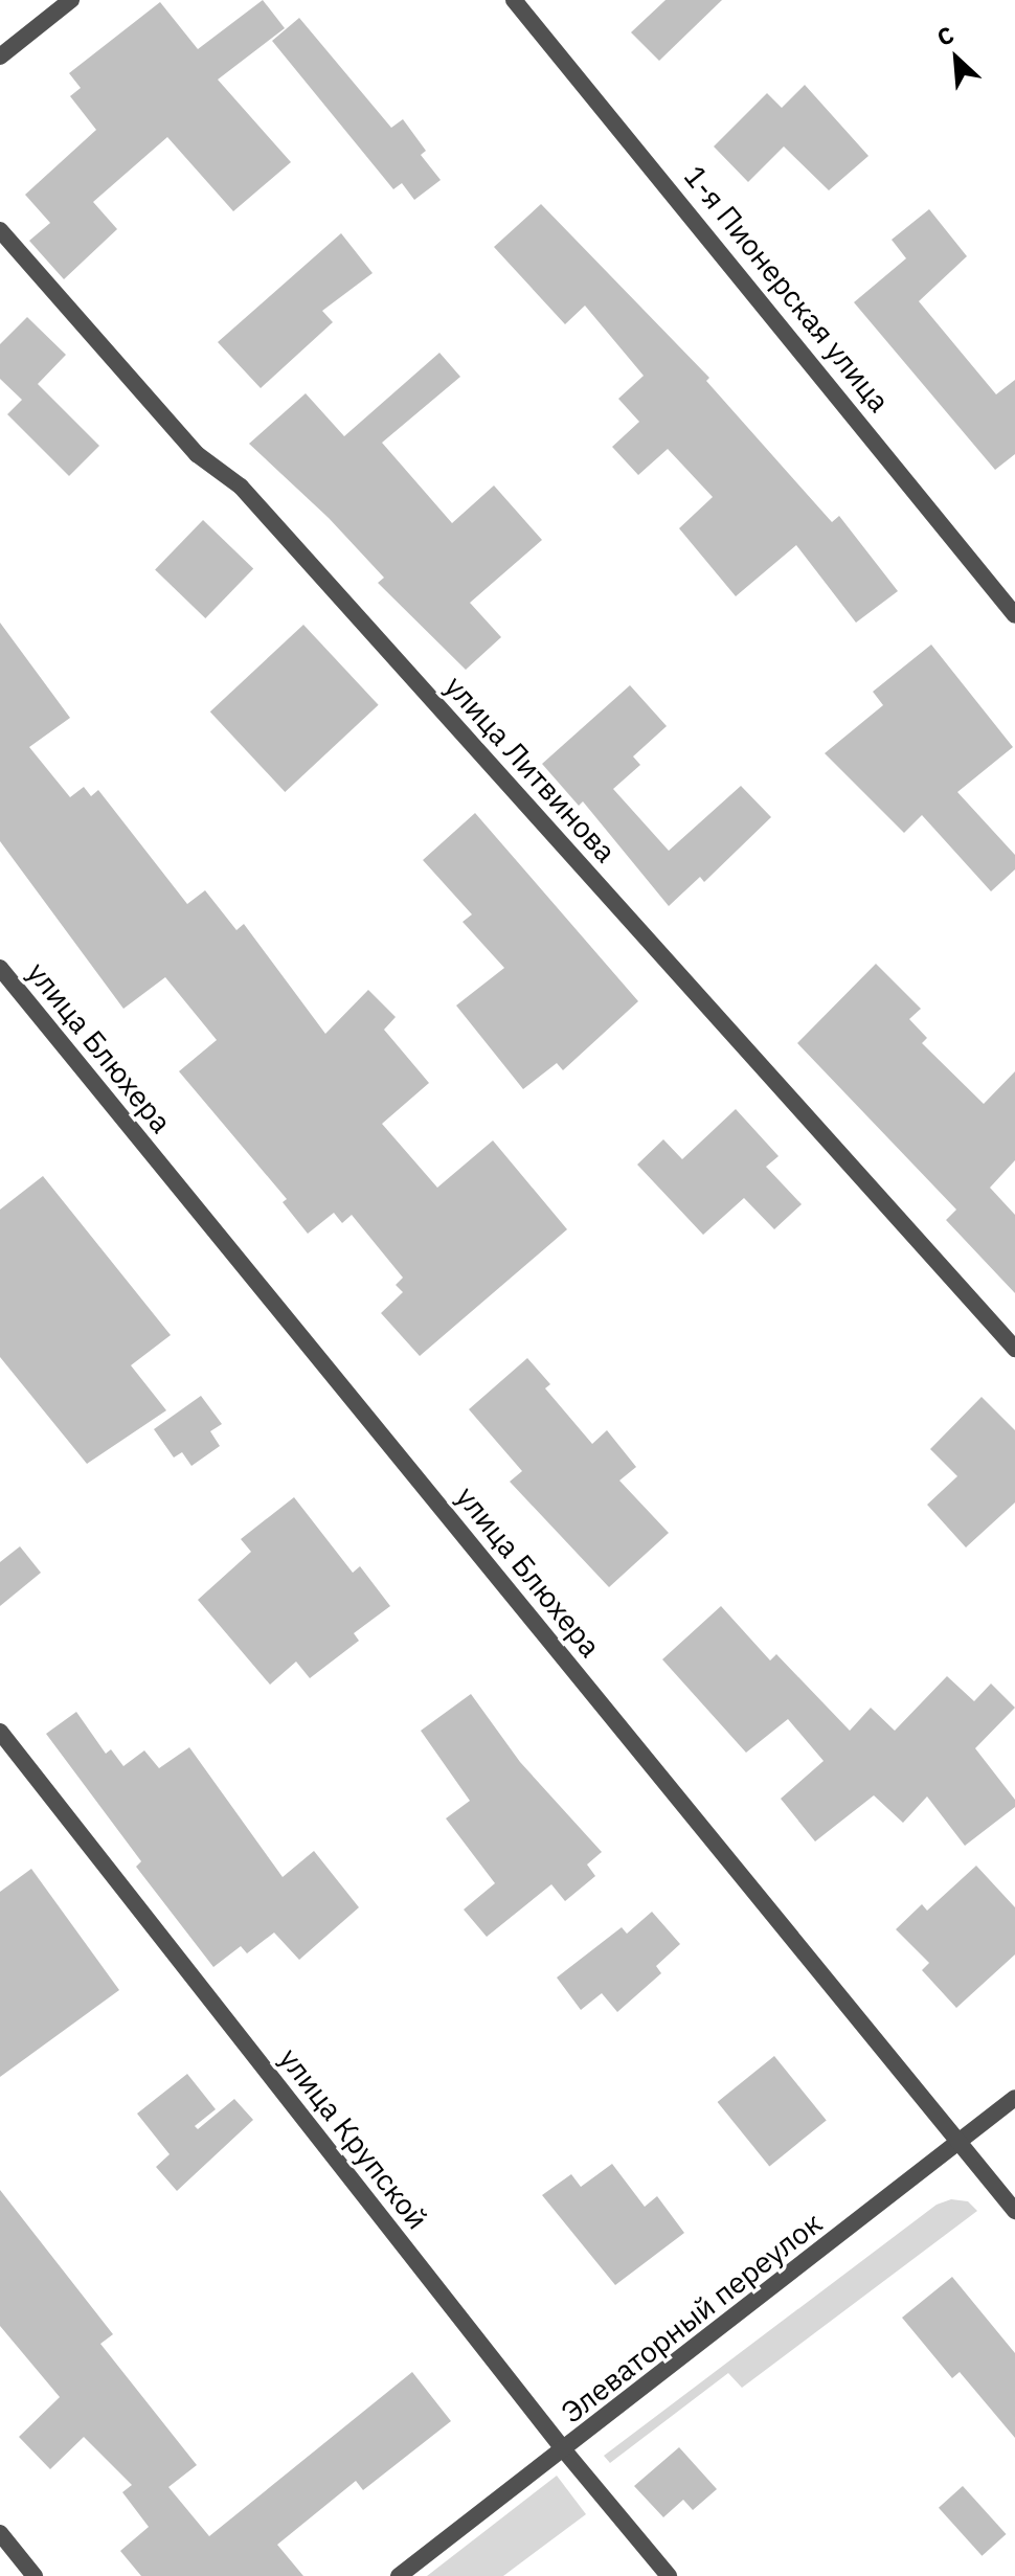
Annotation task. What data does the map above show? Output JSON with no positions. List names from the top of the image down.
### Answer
{
  "streets": {
    "street": [
      "1-я Пионерская улица",
      "улица Литвинова",
      "улица Блюхера",
      "улица Крупской",
      "Элеваторный переулок"
    ]
  },
  "crossings": [
    ["улица Блюхера", "Элеваторный переулок"],
    ["улица Крупской", "Элеваторный переулок"]
  ],
  "north": "top left"
}
